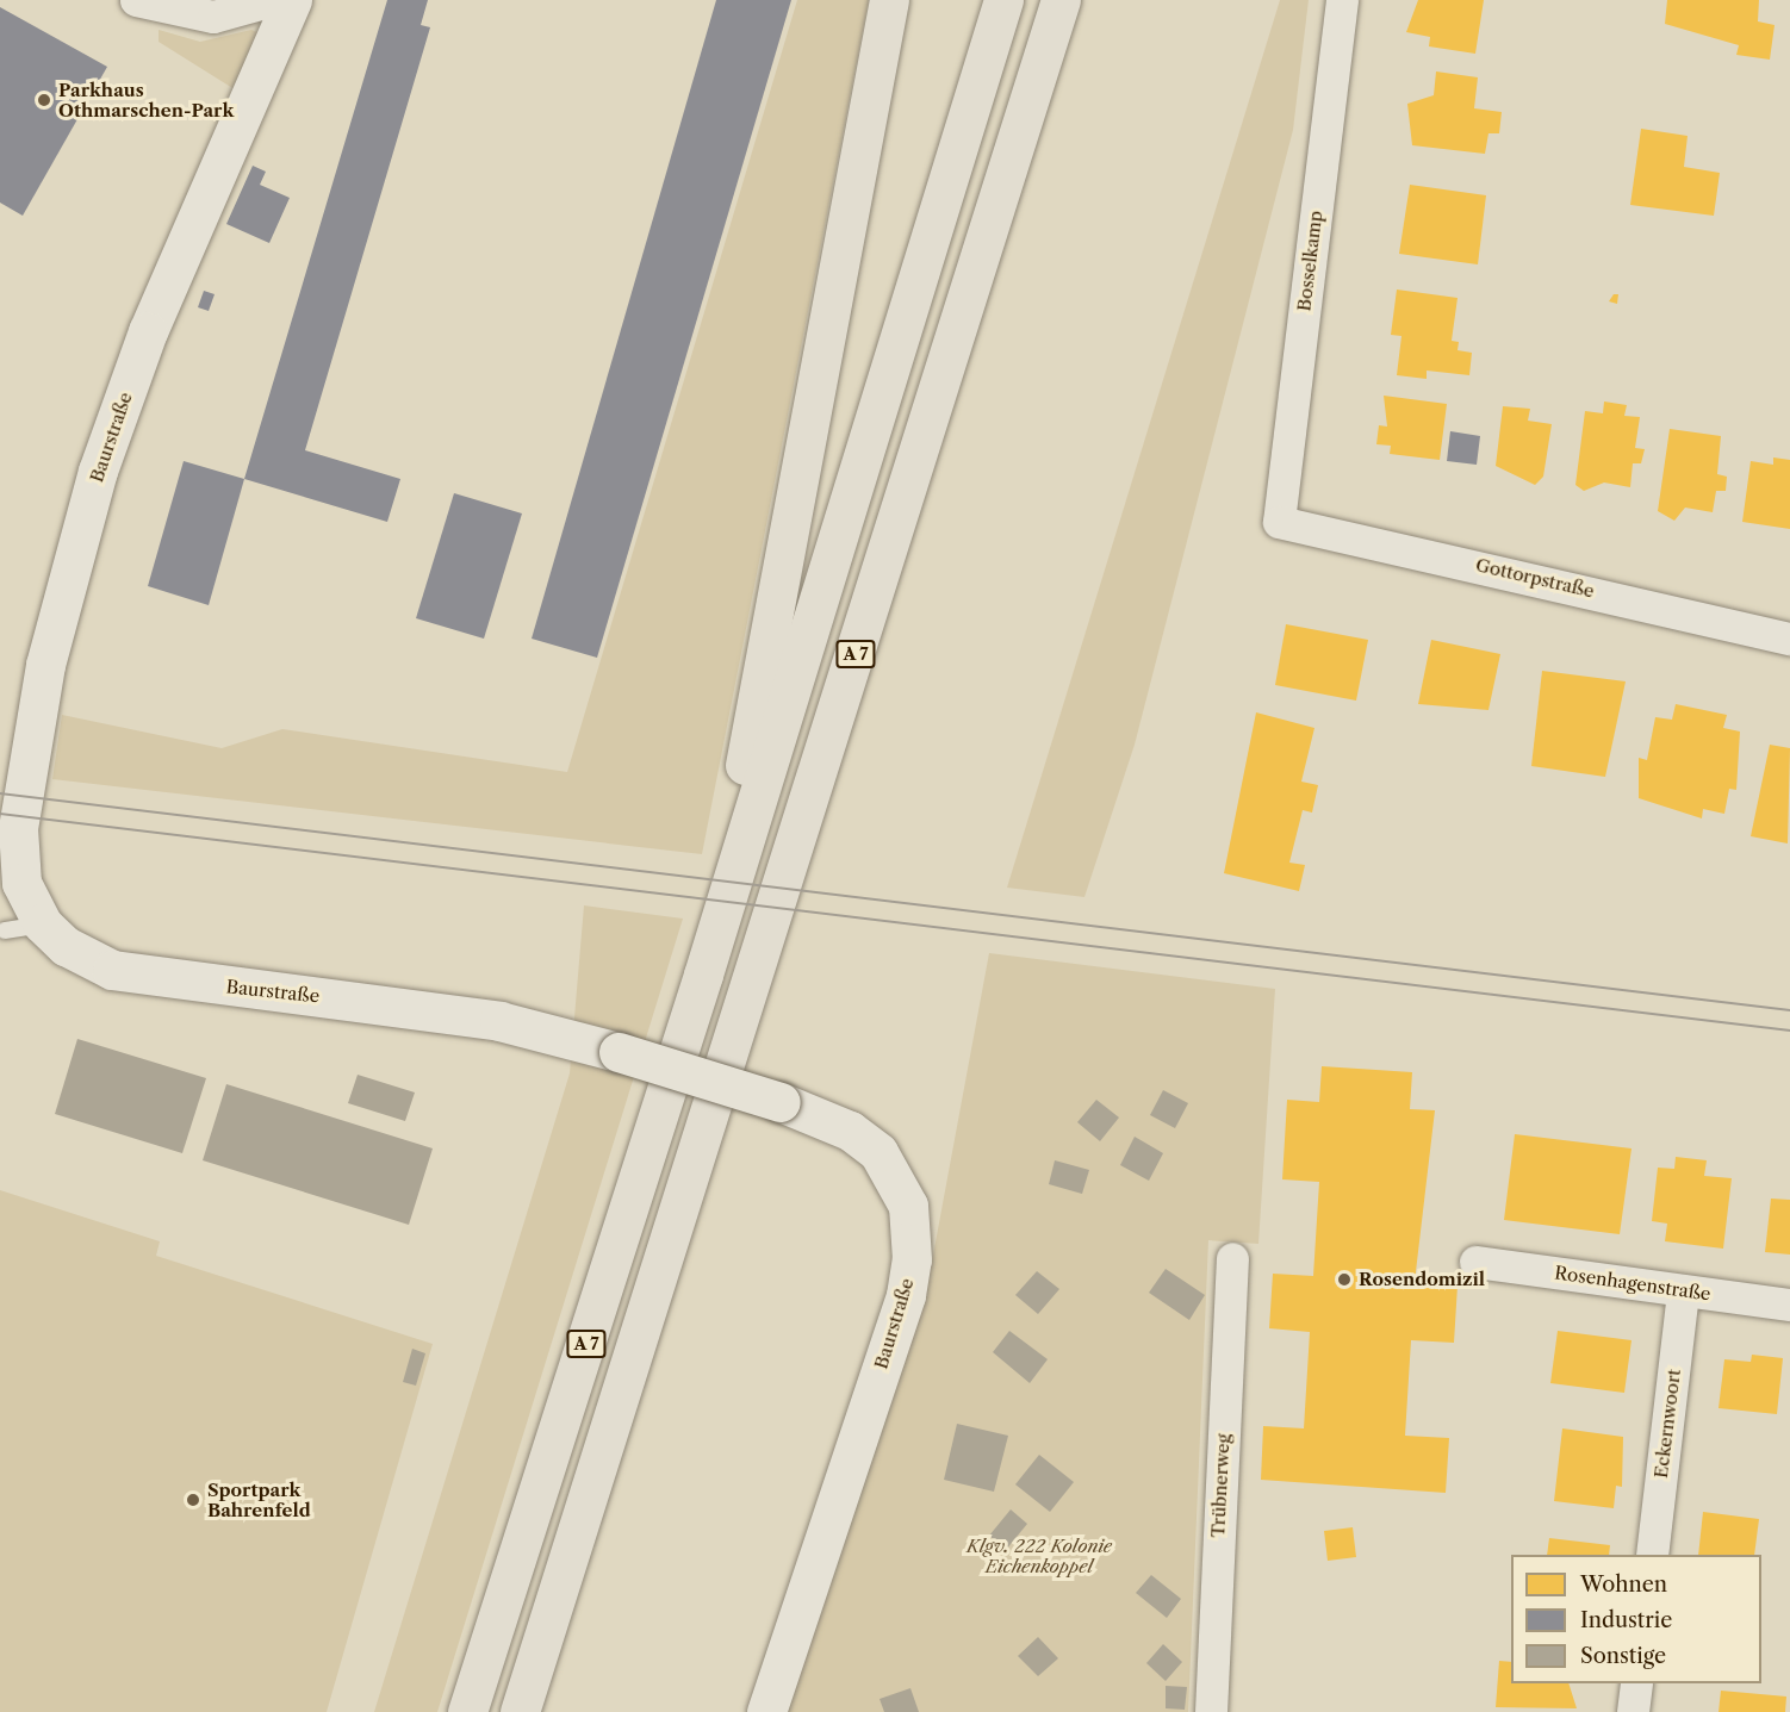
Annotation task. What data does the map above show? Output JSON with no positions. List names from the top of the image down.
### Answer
{
  "streets": {
    "highway": ["A 7"],
    "main road": ["Baurstraße"],
    "street": [
      "Bosselkamp",
      "Gottorpstraße",
      "Rosenhagenstraße",
      "Eckernwoort",
      "Trübnerweg"
    ]
  },
  "crossings": [
    ["Bosselkamp", "Gottorpstraße"],
    ["Rosenhagenstraße", "Eckernwoort"]
  ],
  "parks": ["Klgv. 222 Kolonie Eichenkoppel"],
  "places": ["Parkhaus Othmarschen-Park", "Rosendomizil", "Sportpark Bahrenfeld"],
  "legend": ["Wohnen", "Industrie", "Sonstige"]
}
